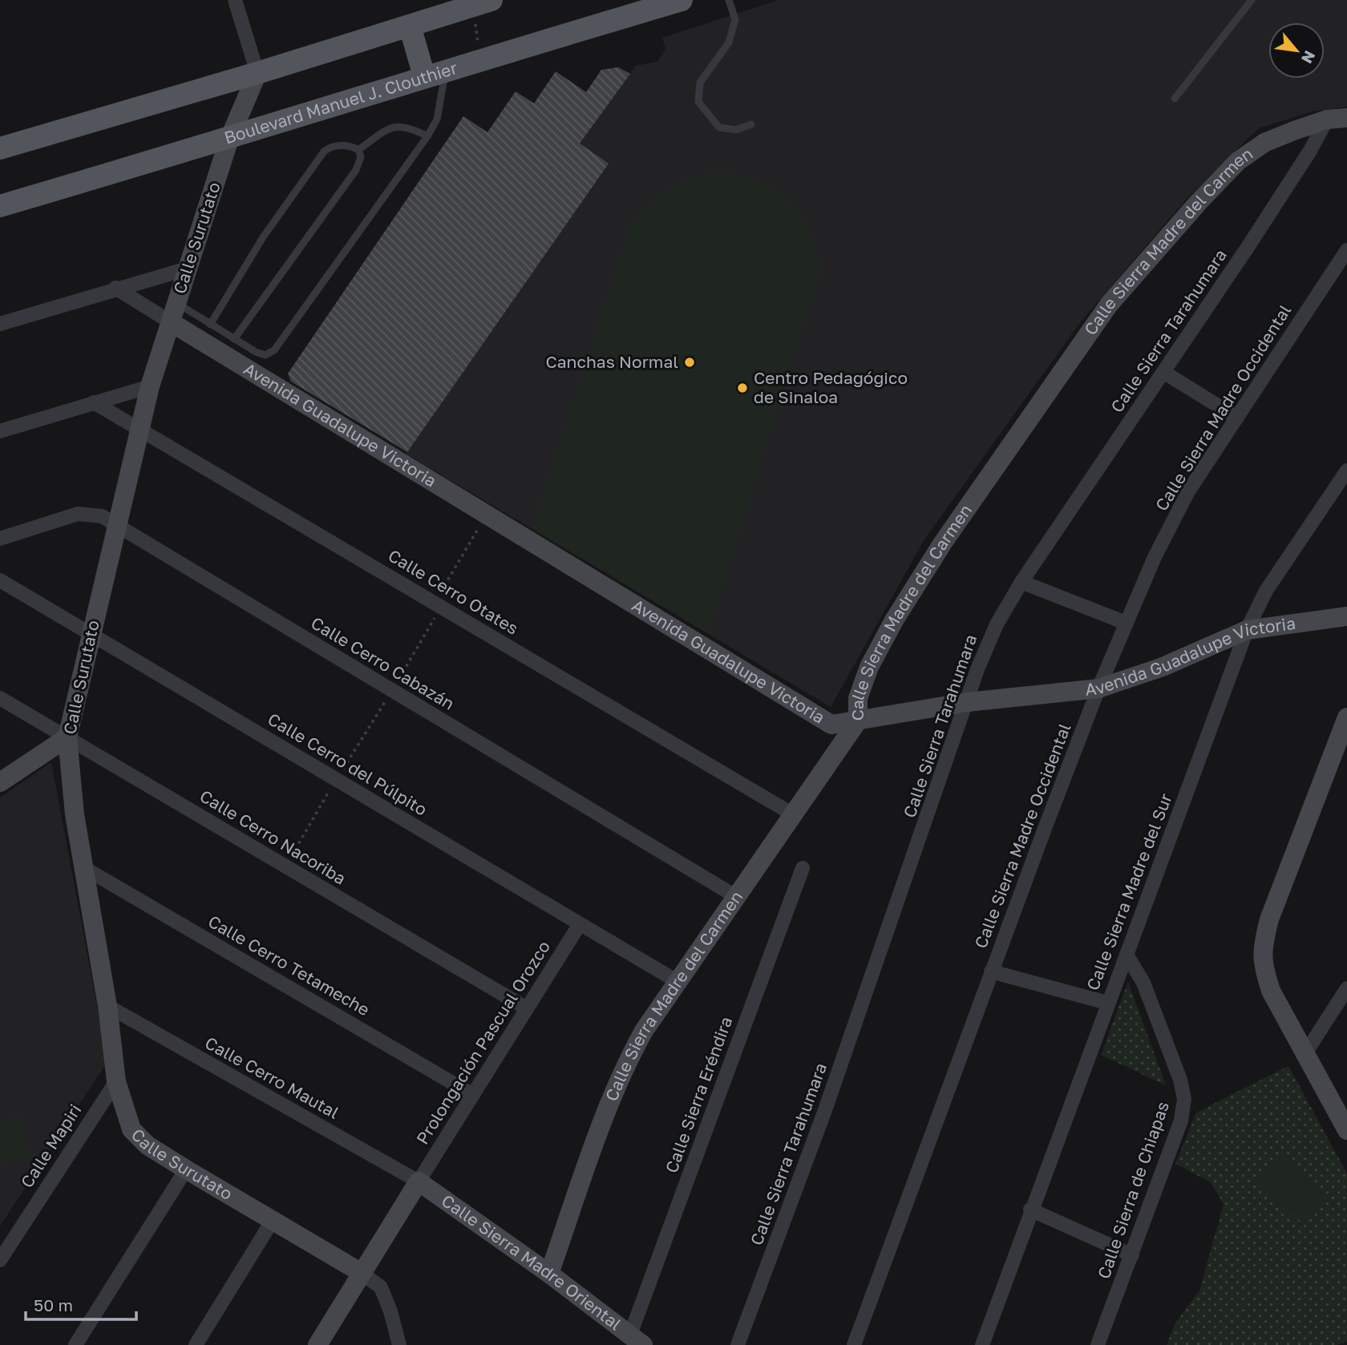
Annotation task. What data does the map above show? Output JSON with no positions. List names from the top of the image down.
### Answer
{
  "streets": {
    "main road": ["Boulevard Manuel J. Clouthier"],
    "street": [
      "Calle Surutato",
      "Calle Sierra Madre del Carmen",
      "Calle Sierra Tarahumara",
      "Calle Sierra Madre Occidental",
      "Avenida Guadalupe Victoria",
      "Calle Cerro Otates",
      "Calle Cerro Cabazán",
      "Calle Cerro del Púlpito",
      "Calle Cerro Nacoriba",
      "Calle Sierra Madre del Sur",
      "Calle Cerro Tetameche",
      "Prolongación Pascual Orozco",
      "Calle Cerro Mautal",
      "Calle Sierra Eréndira",
      "Calle Mapiri",
      "Calle Sierra de Chiapas",
      "Calle Sierra Madre Oriental"
    ]
  },
  "crossings": [
    ["Boulevard Manuel J. Clouthier", "Calle Surutato"],
    ["Calle Surutato", "Avenida Guadalupe Victoria"],
    ["Calle Surutato", "Calle Cerro Otates"],
    ["Calle Surutato", "Calle Cerro Cabazán"],
    ["Calle Surutato", "Calle Cerro del Púlpito"],
    ["Calle Surutato", "Calle Cerro Nacoriba"],
    ["Calle Surutato", "Calle Cerro Tetameche"],
    ["Calle Surutato", "Calle Cerro Mautal"],
    ["Calle Surutato", "Calle Mapiri"],
    ["Calle Sierra Madre del Carmen", "Calle Sierra Tarahumara"],
    ["Calle Sierra Madre del Carmen", "Avenida Guadalupe Victoria"],
    ["Calle Sierra Madre del Carmen", "Calle Cerro Otates"],
    ["Calle Sierra Madre del Carmen", "Calle Cerro Cabazán"],
    ["Calle Sierra Madre del Carmen", "Calle Cerro del Púlpito"],
    ["Calle Sierra Madre del Carmen", "Calle Sierra Madre Oriental"],
    ["Calle Sierra Tarahumara", "Avenida Guadalupe Victoria"],
    ["Calle Sierra Madre Occidental", "Avenida Guadalupe Victoria"],
    ["Avenida Guadalupe Victoria", "Calle Sierra Madre del Sur"],
    ["Calle Cerro del Púlpito", "Prolongación Pascual Orozco"],
    ["Calle Cerro Nacoriba", "Prolongación Pascual Orozco"],
    ["Calle Sierra Madre del Sur", "Calle Sierra de Chiapas"],
    ["Calle Cerro Tetameche", "Prolongación Pascual Orozco"],
    ["Prolongación Pascual Orozco", "Calle Cerro Mautal"],
    ["Prolongación Pascual Orozco", "Calle Sierra Madre Oriental"],
    ["Calle Cerro Mautal", "Calle Sierra Madre Oriental"],
    ["Calle Sierra Eréndira", "Calle Sierra Madre Oriental"]
  ],
  "places": ["Canchas Normal", "Centro Pedagógico de Sinaloa"],
  "scale_bar": "50 m",
  "north": "bottom right"
}
